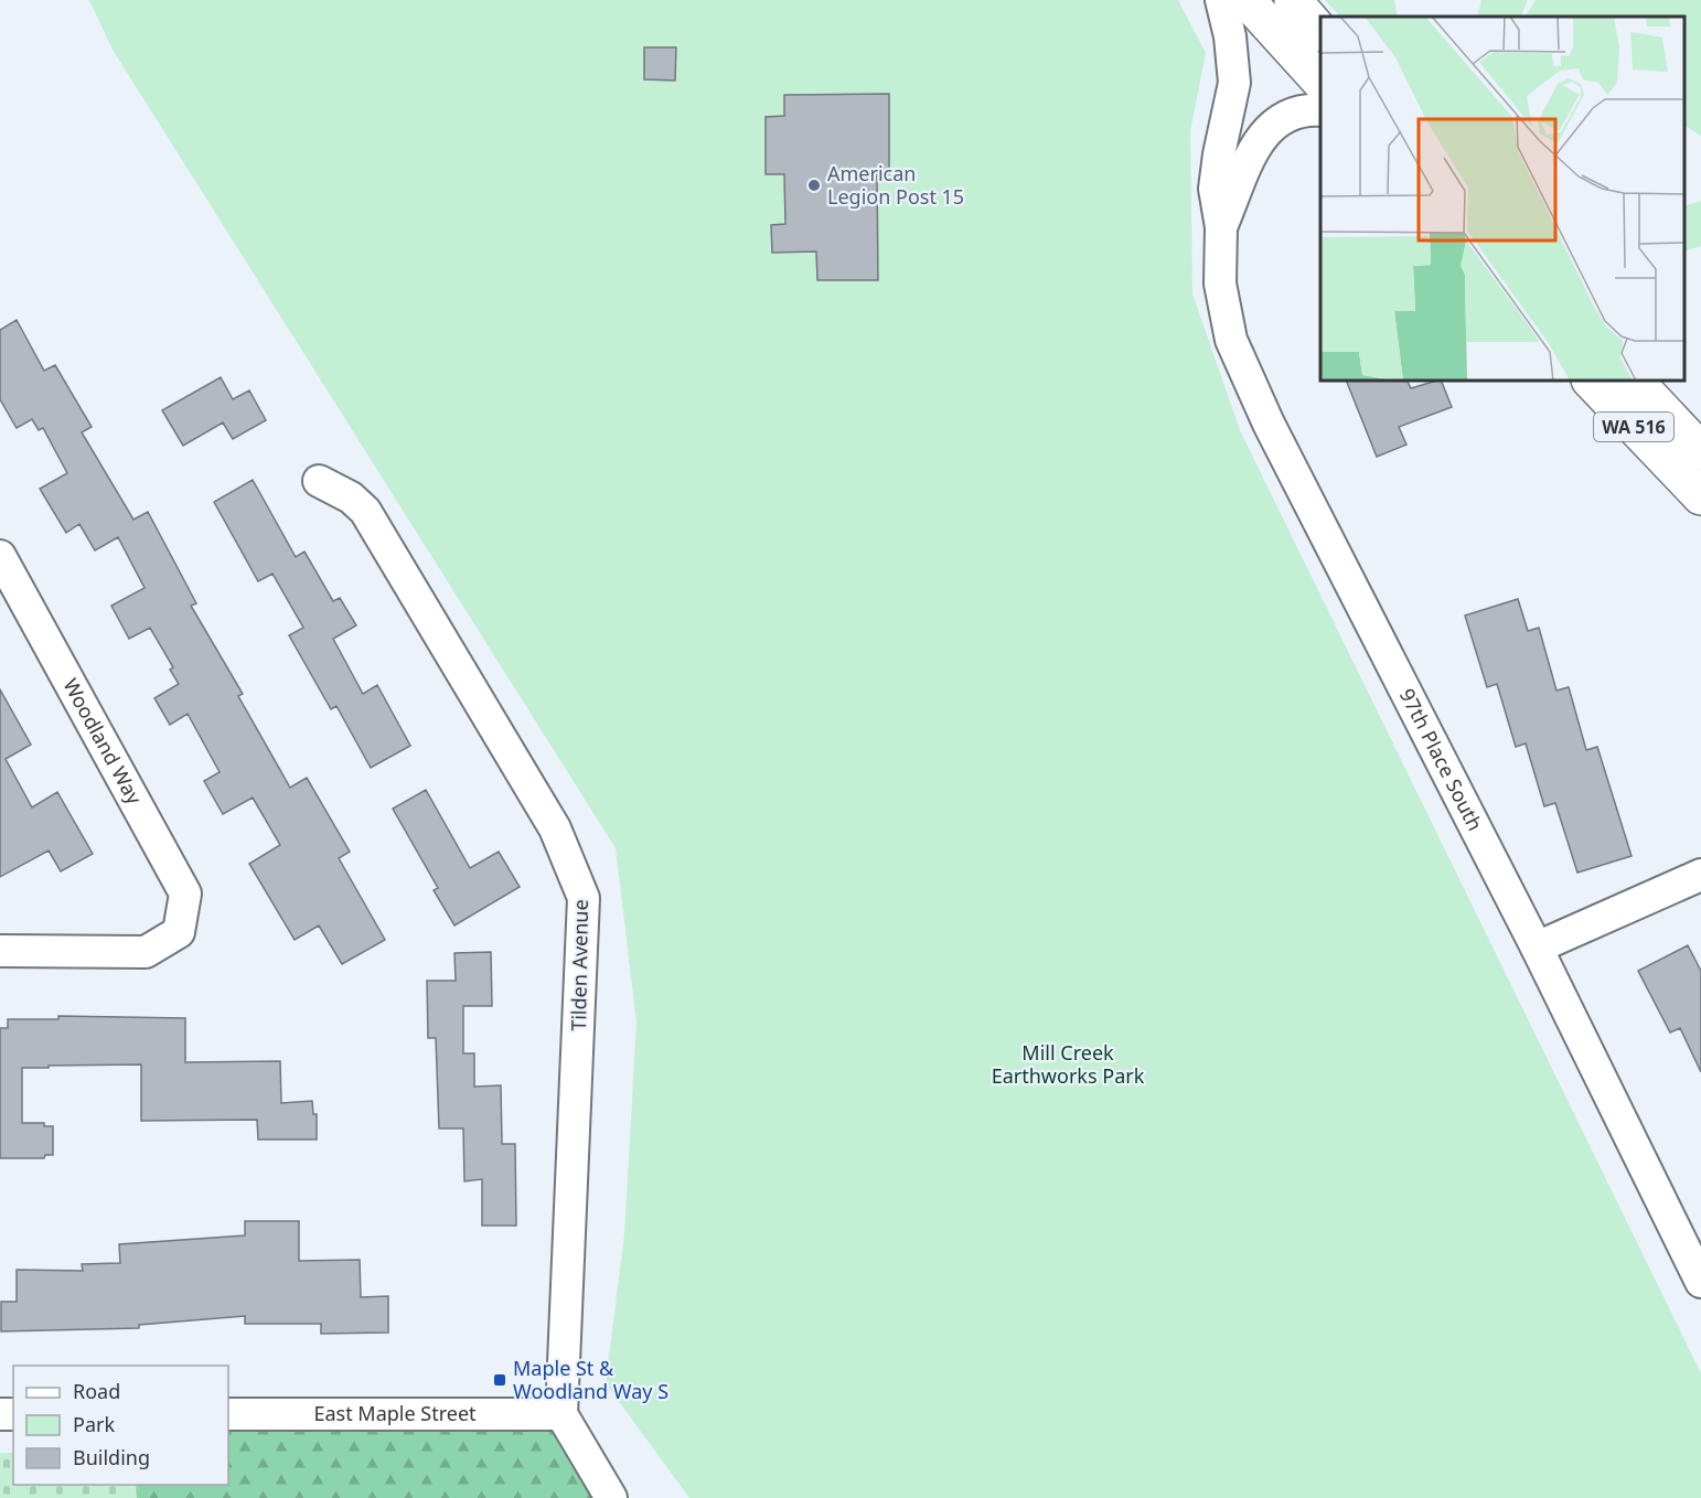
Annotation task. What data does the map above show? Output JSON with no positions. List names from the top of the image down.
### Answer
{
  "streets": {
    "main road": ["WA 516"],
    "street": [
      "Woodland Way",
      "97th Place South",
      "Tilden Avenue",
      "East Maple Street"
    ]
  },
  "crossings": [
    ["Tilden Avenue", "East Maple Street"]
  ],
  "parks": ["Mill Creek Earthworks Park"],
  "places": {
    "other": ["American Legion Post 15"],
    "transit": ["Maple St & Woodland Way S"]
  },
  "legend": ["Road", "Park", "Building"]
}
